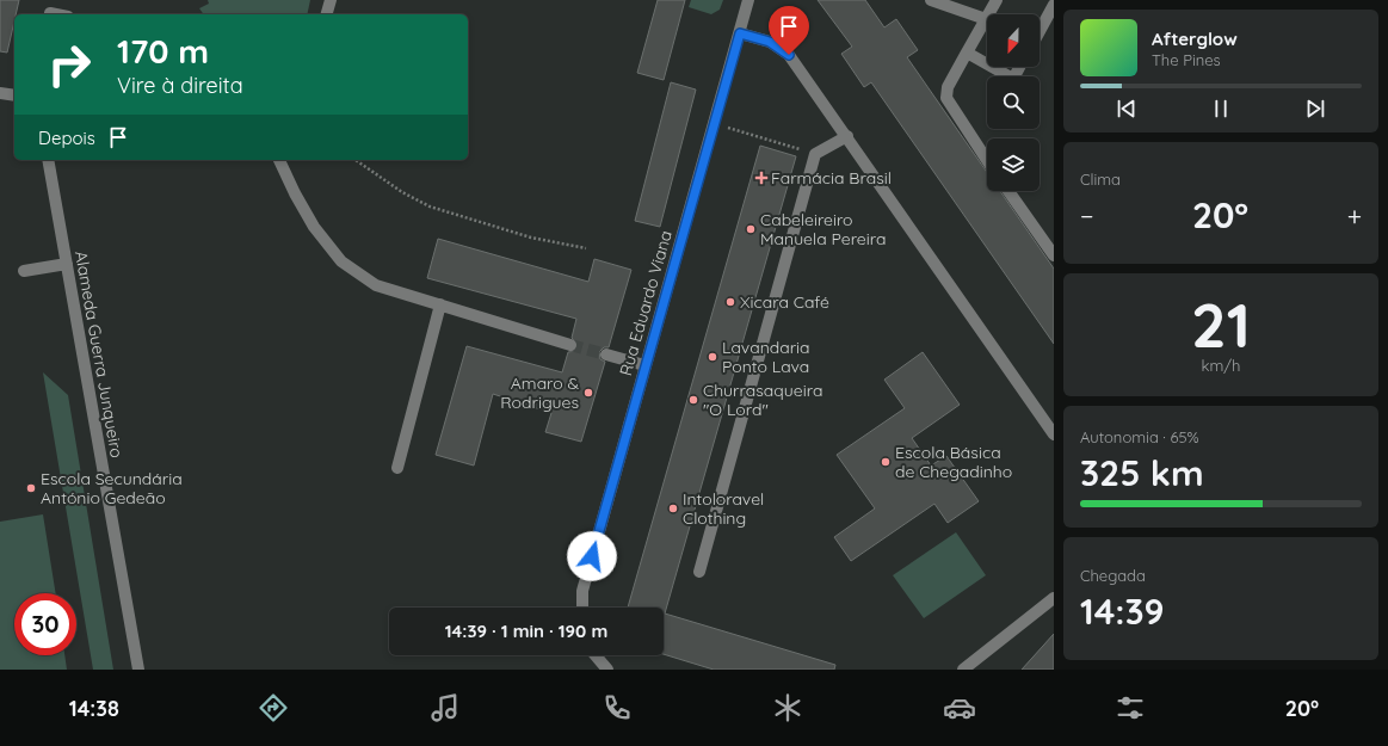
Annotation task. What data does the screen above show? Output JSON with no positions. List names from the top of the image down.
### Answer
{
  "streets": {
    "street": ["Rua Eduardo Viana", "Alameda Guerra Junqueiro"]
  },
  "places": {
    "health": ["Farmácia Brasil"],
    "other": [
      "Cabeleireiro Manuela Pereira",
      "Xicara Café",
      "Lavandaria Ponto Lava",
      "Amaro & Rodrigues",
      "Churrasaqueira \"O Lord\"",
      "Escola Básica de Chegadinho",
      "Escola Secundária António Gedeão",
      "Intoloravel Clothing"
    ]
  },
  "north": "bottom",
  "page": {
    "turn": ["170 m", "Vire à direita"],
    "song": ["Afterglow", "The Pines"],
    "then": "Depois",
    "tile": [
      "Clima",
      ["21", "km/h"],
      ["Autonomia · 65%", "325 km"],
      ["Chegada", "14:39"]
    ],
    "heat": ["−", "20°", "+"],
    "limit": "30",
    "trip": "14:39 · 1 min · 190 m",
    "tabs": ["14:38", "20°"]
  }
}
